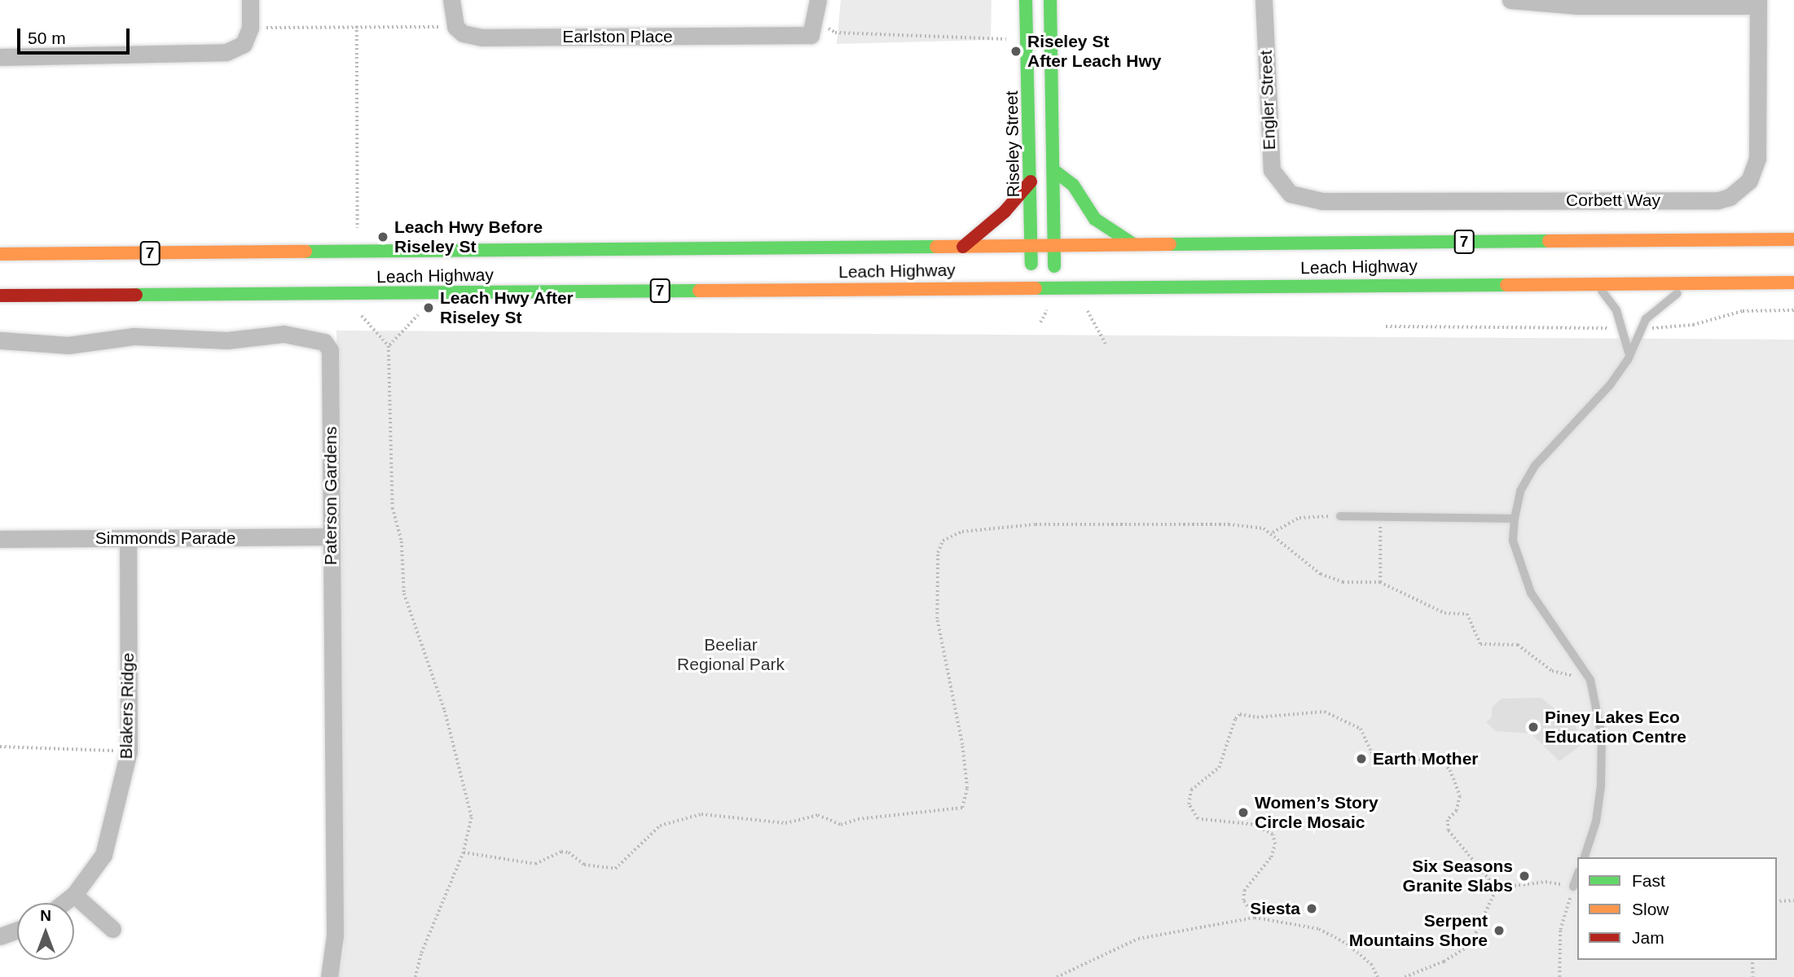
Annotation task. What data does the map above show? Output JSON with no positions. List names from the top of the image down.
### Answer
{
  "streets": {
    "highway": ["Riseley Street", "7", "Leach Highway"],
    "street": [
      "Earlston Place",
      "Engler Street",
      "Corbett Way",
      "Paterson Gardens",
      "Simmonds Parade",
      "Blakers Ridge"
    ]
  },
  "crossings": [
    ["Engler Street", "Corbett Way"],
    ["Riseley Street", "Leach Highway"],
    ["Paterson Gardens", "Simmonds Parade"],
    ["Simmonds Parade", "Blakers Ridge"]
  ],
  "parks": ["Beeliar Regional Park"],
  "places": [
    "Riseley St After Leach Hwy",
    "Leach Hwy Before Riseley St",
    "Leach Hwy After Riseley St",
    "Piney Lakes Eco Education Centre",
    "Earth Mother",
    "Women’s Story Circle Mosaic",
    "Six Seasons Granite Slabs",
    "Siesta",
    "Serpent Mountains Shore"
  ],
  "legend": ["Fast", "Slow", "Jam"],
  "scale_bar": "50 m",
  "north": "top"
}
